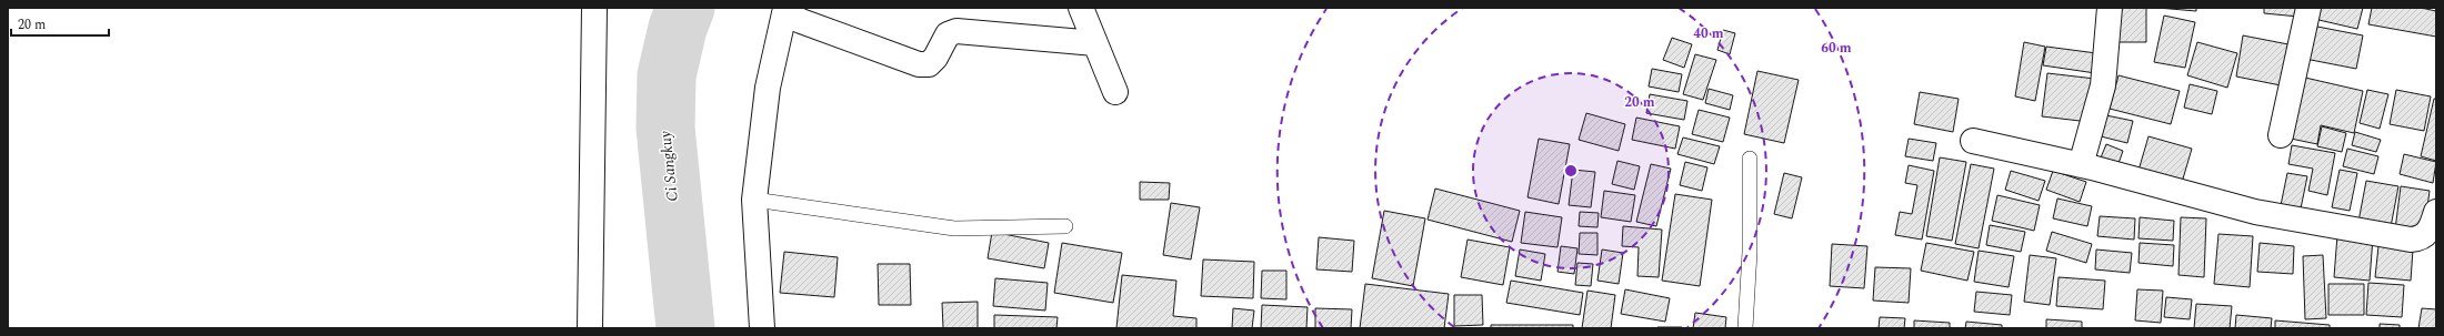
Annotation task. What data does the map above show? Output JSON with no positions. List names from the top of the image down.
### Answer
{
  "water": ["Ci Sangkuy"],
  "scale_bar": "20 m",
  "rings": ["40 m", "60 m", "20 m"]
}
